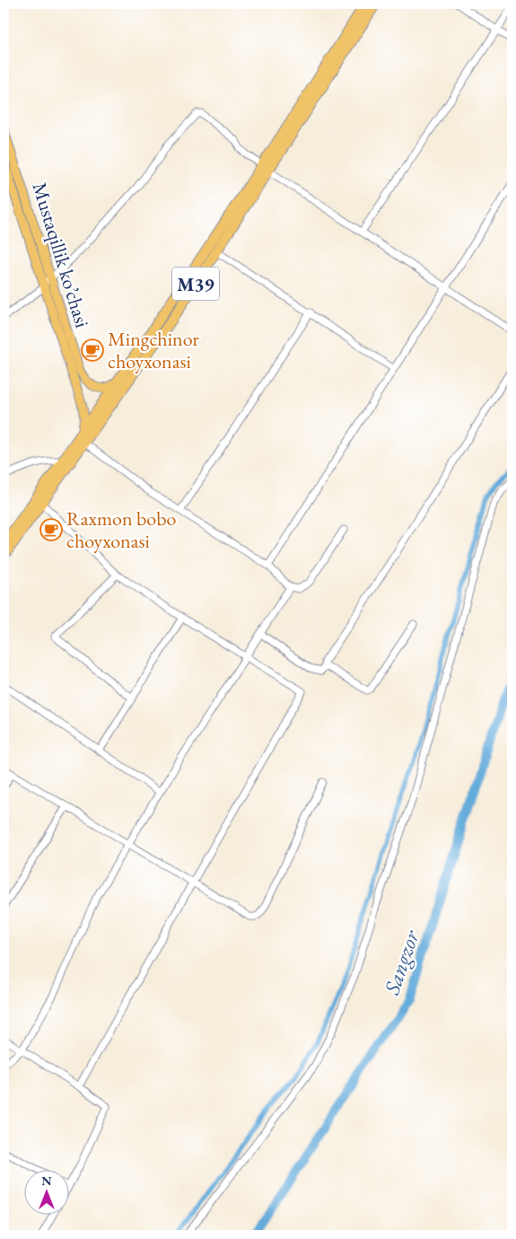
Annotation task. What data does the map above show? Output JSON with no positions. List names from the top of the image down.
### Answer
{
  "streets": {
    "highway": ["M39"],
    "main road": ["Mustaqillik ko’chasi"]
  },
  "crossings": [
    ["Mustaqillik ko’chasi", "M39"]
  ],
  "water": ["Sangzor"],
  "places": {
    "cafe": ["Mingchinor choyxonasi", "Raxmon bobo choyxonasi"]
  },
  "north": "top"
}
